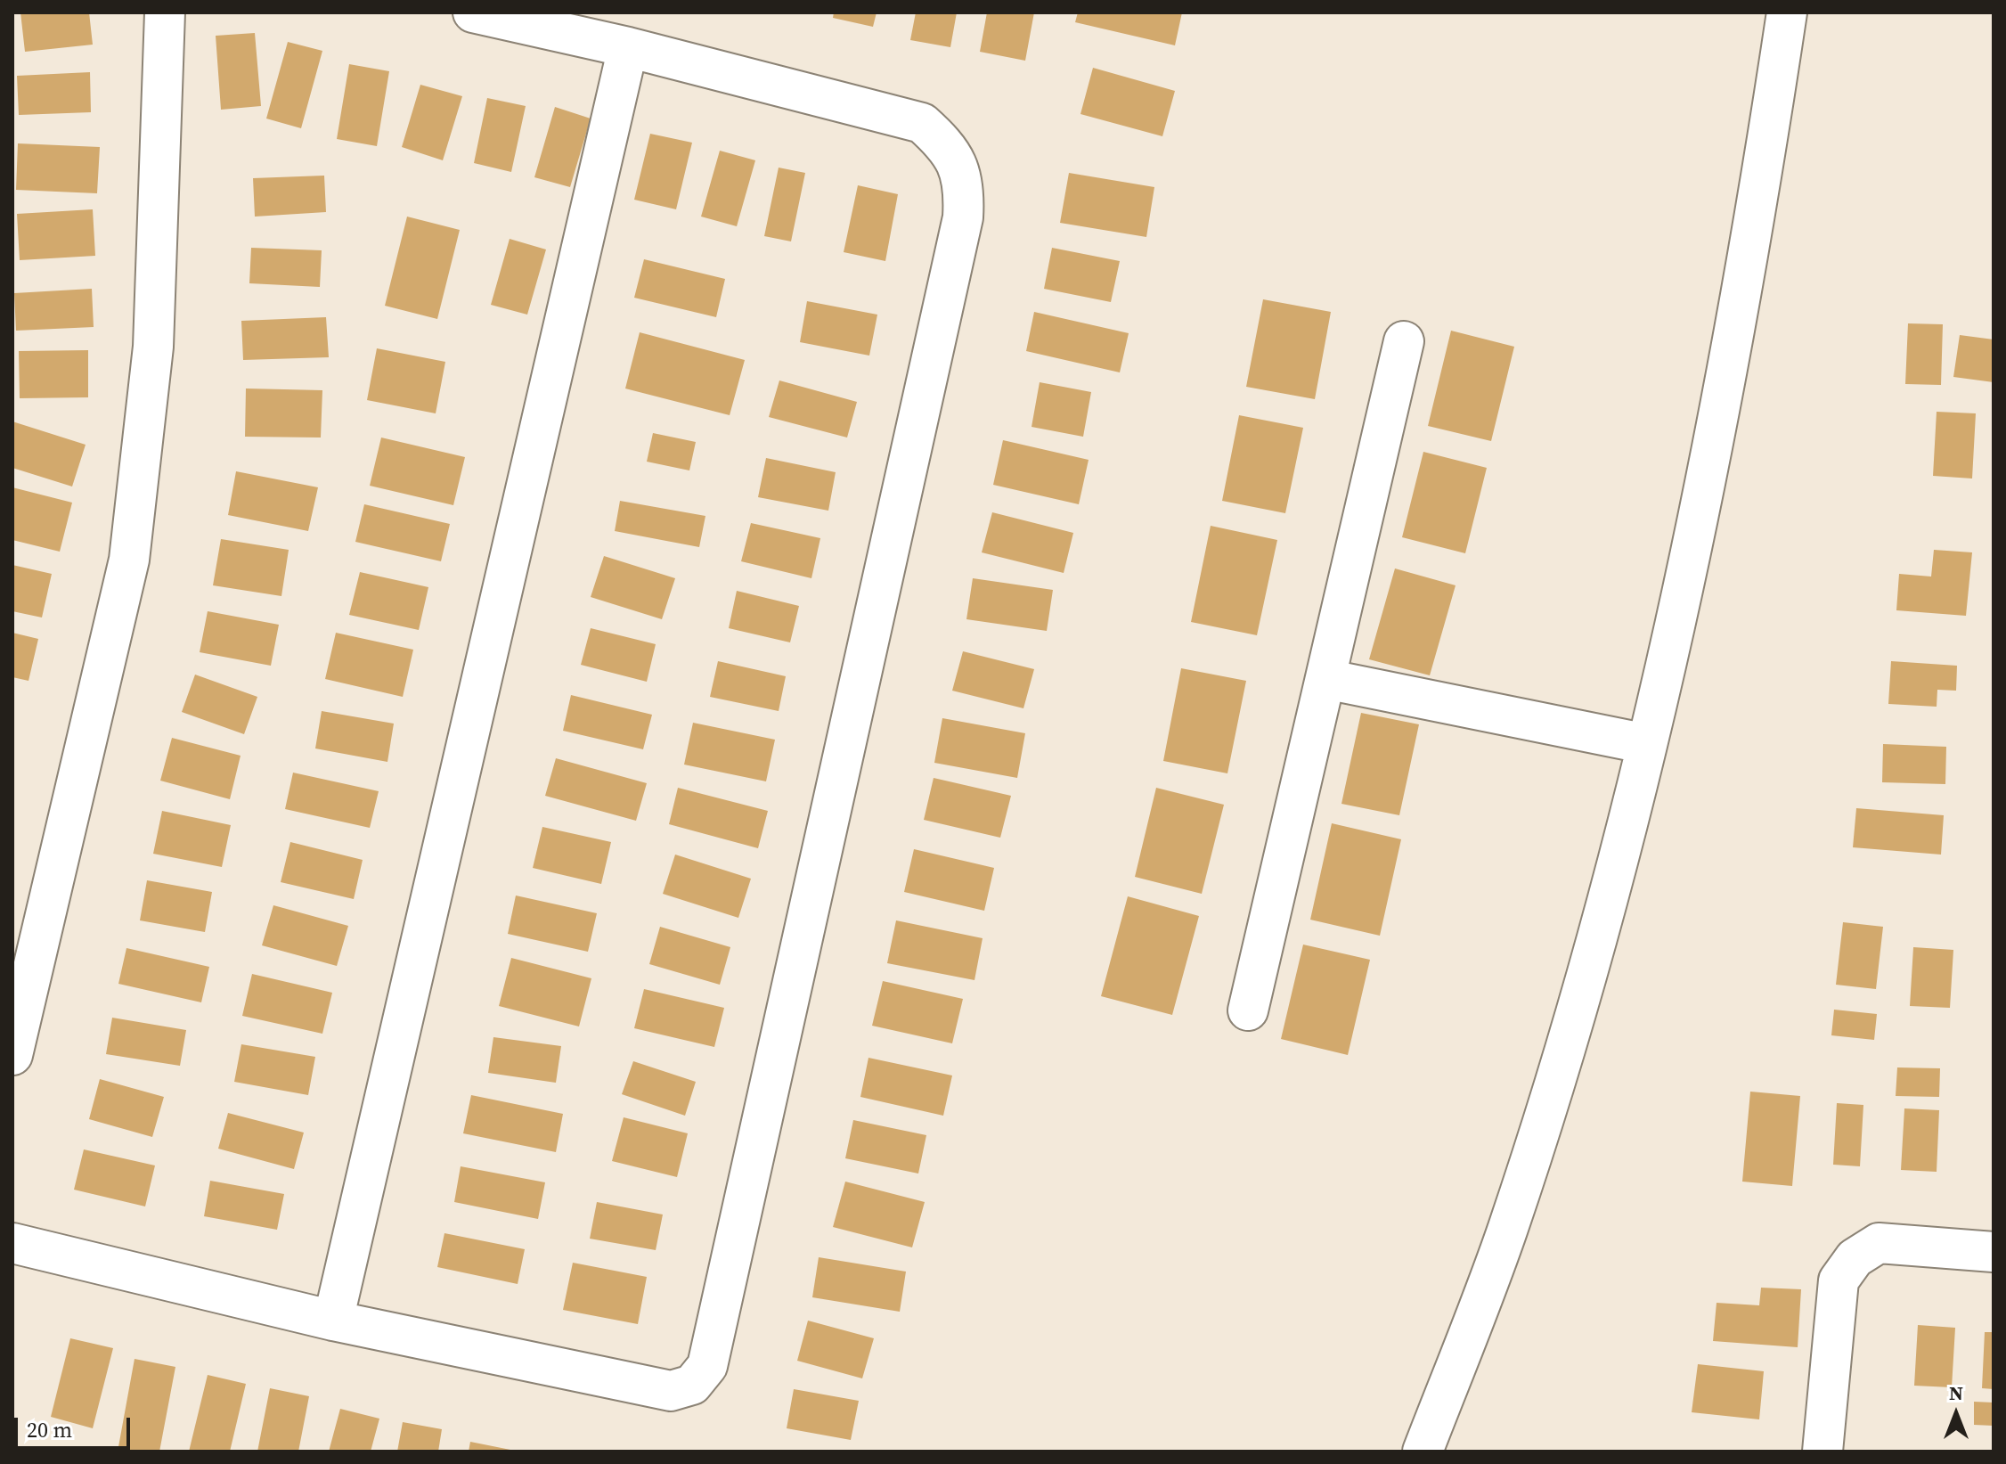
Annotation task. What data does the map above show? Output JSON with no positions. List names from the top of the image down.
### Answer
{
  "scale_bar": "20 m",
  "north": "top"
}
